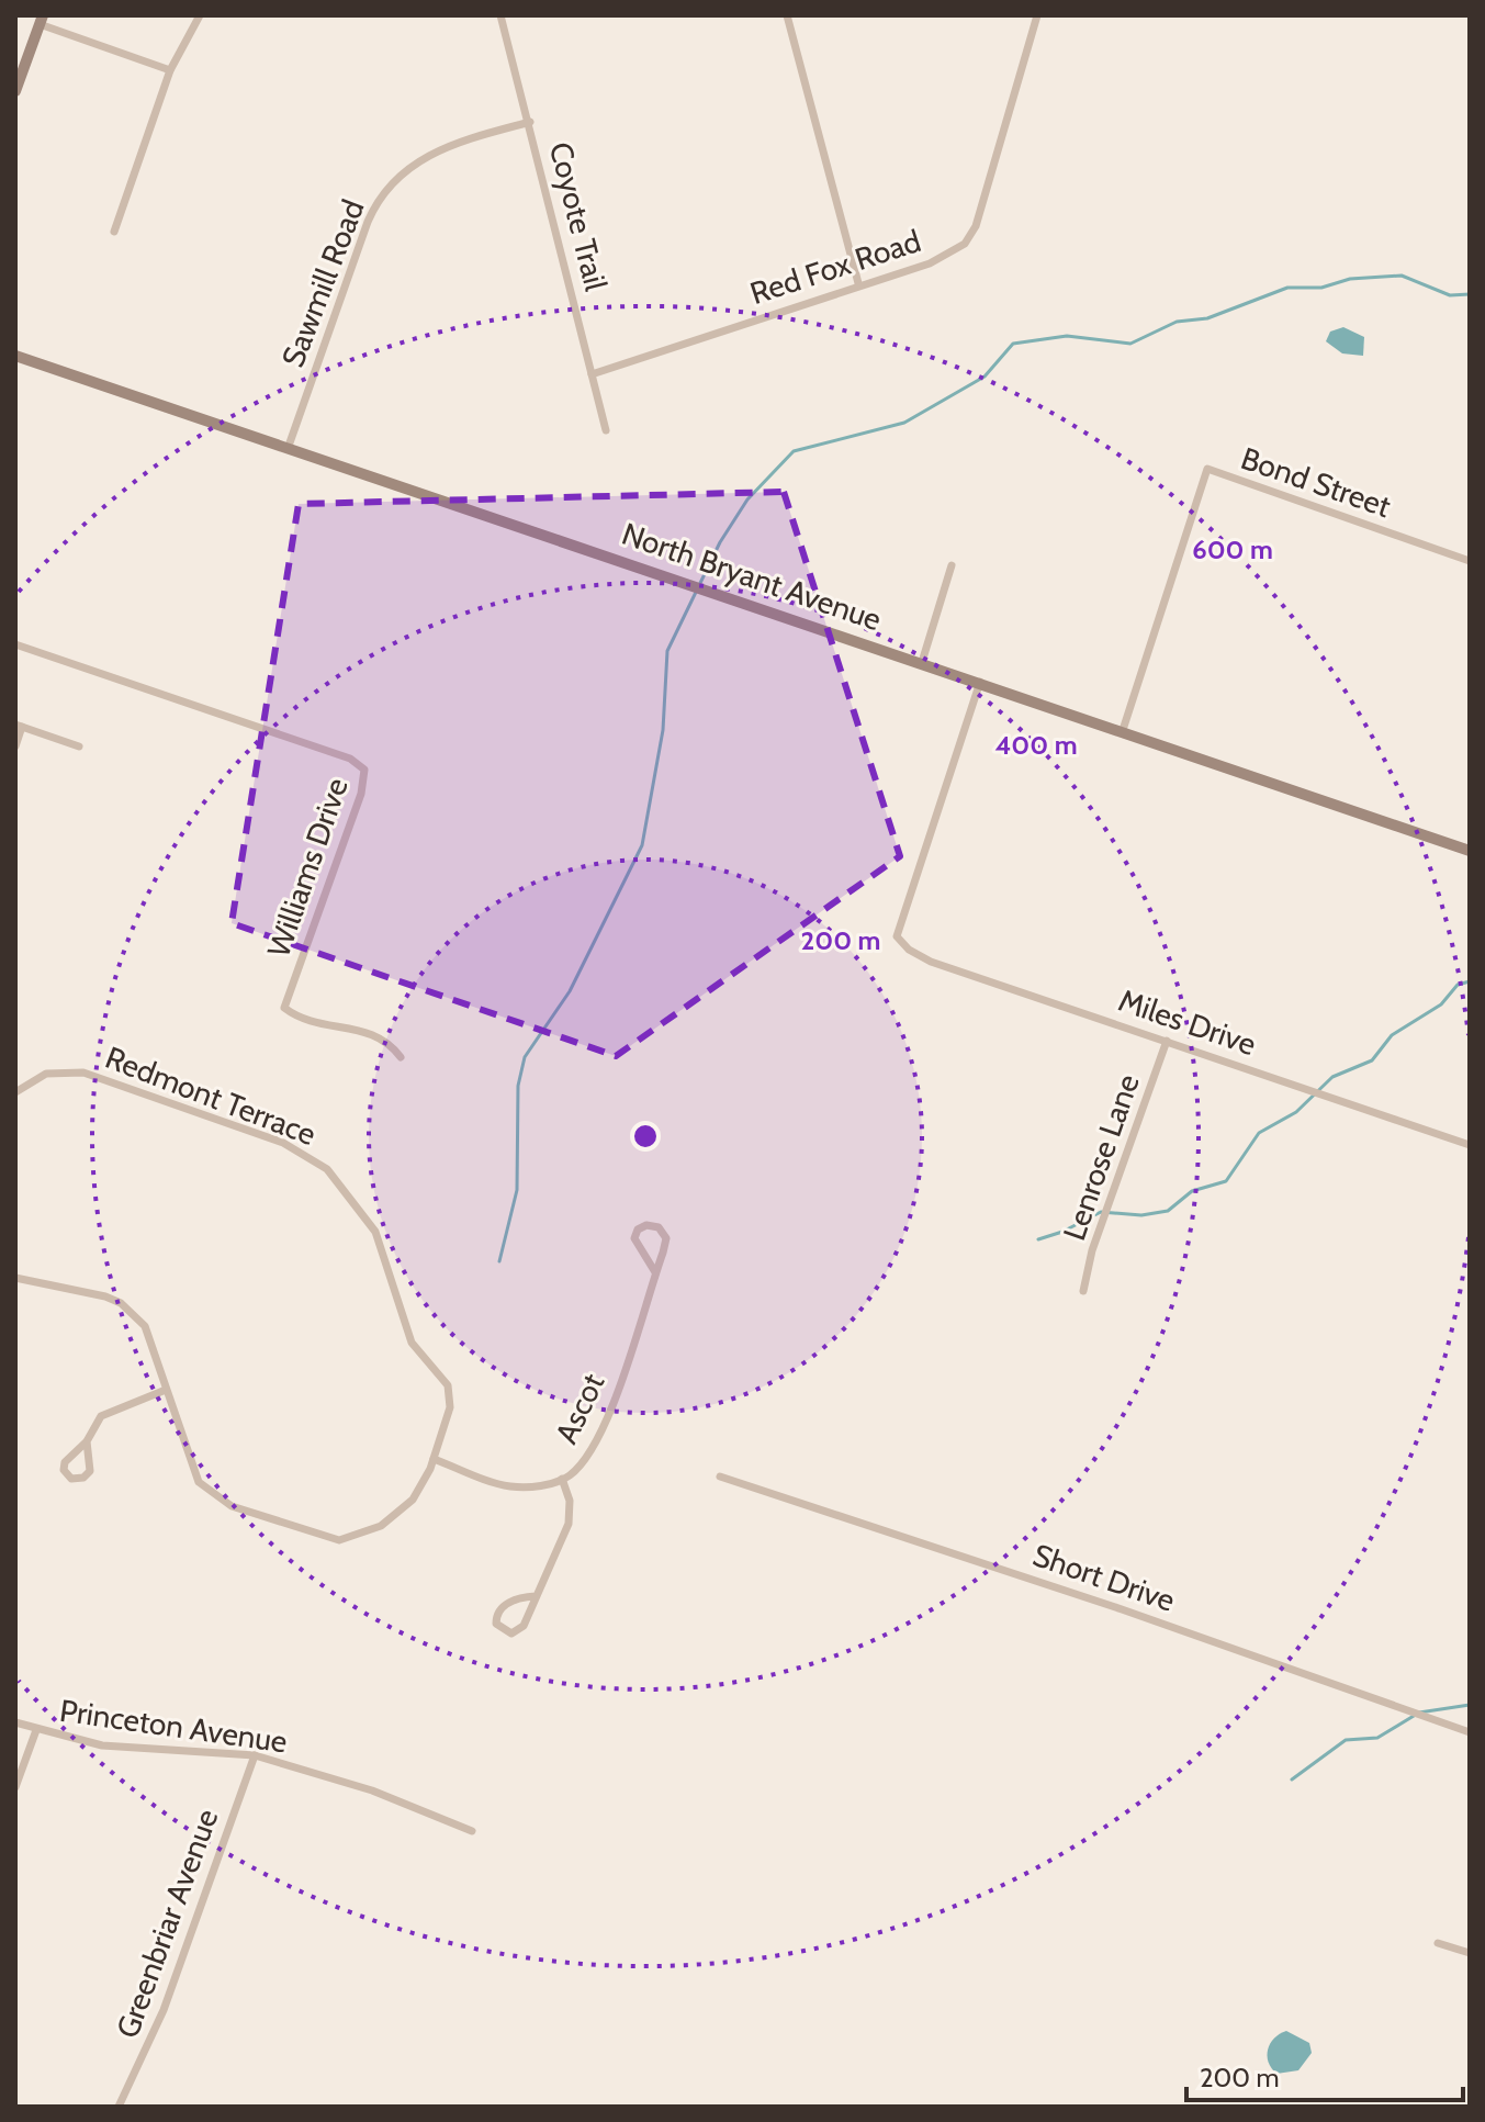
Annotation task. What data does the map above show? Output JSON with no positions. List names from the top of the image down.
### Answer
{
  "streets": {
    "street": [
      "Coyote Trail",
      "Red Fox Road",
      "Sawmill Road",
      "Bond Street",
      "North Bryant Avenue",
      "Williams Drive",
      "Miles Drive",
      "Redmont Terrace",
      "Lenrose Lane",
      "Ascot",
      "Short Drive",
      "Princeton Avenue",
      "Greenbriar Avenue"
    ]
  },
  "crossings": [
    ["Coyote Trail", "Red Fox Road"],
    ["Coyote Trail", "Sawmill Road"],
    ["Sawmill Road", "North Bryant Avenue"],
    ["Bond Street", "North Bryant Avenue"],
    ["North Bryant Avenue", "Miles Drive"],
    ["Miles Drive", "Lenrose Lane"],
    ["Redmont Terrace", "Ascot"],
    ["Princeton Avenue", "Greenbriar Avenue"]
  ],
  "scale_bar": "200 m",
  "rings": ["600 m", "400 m", "200 m"]
}
